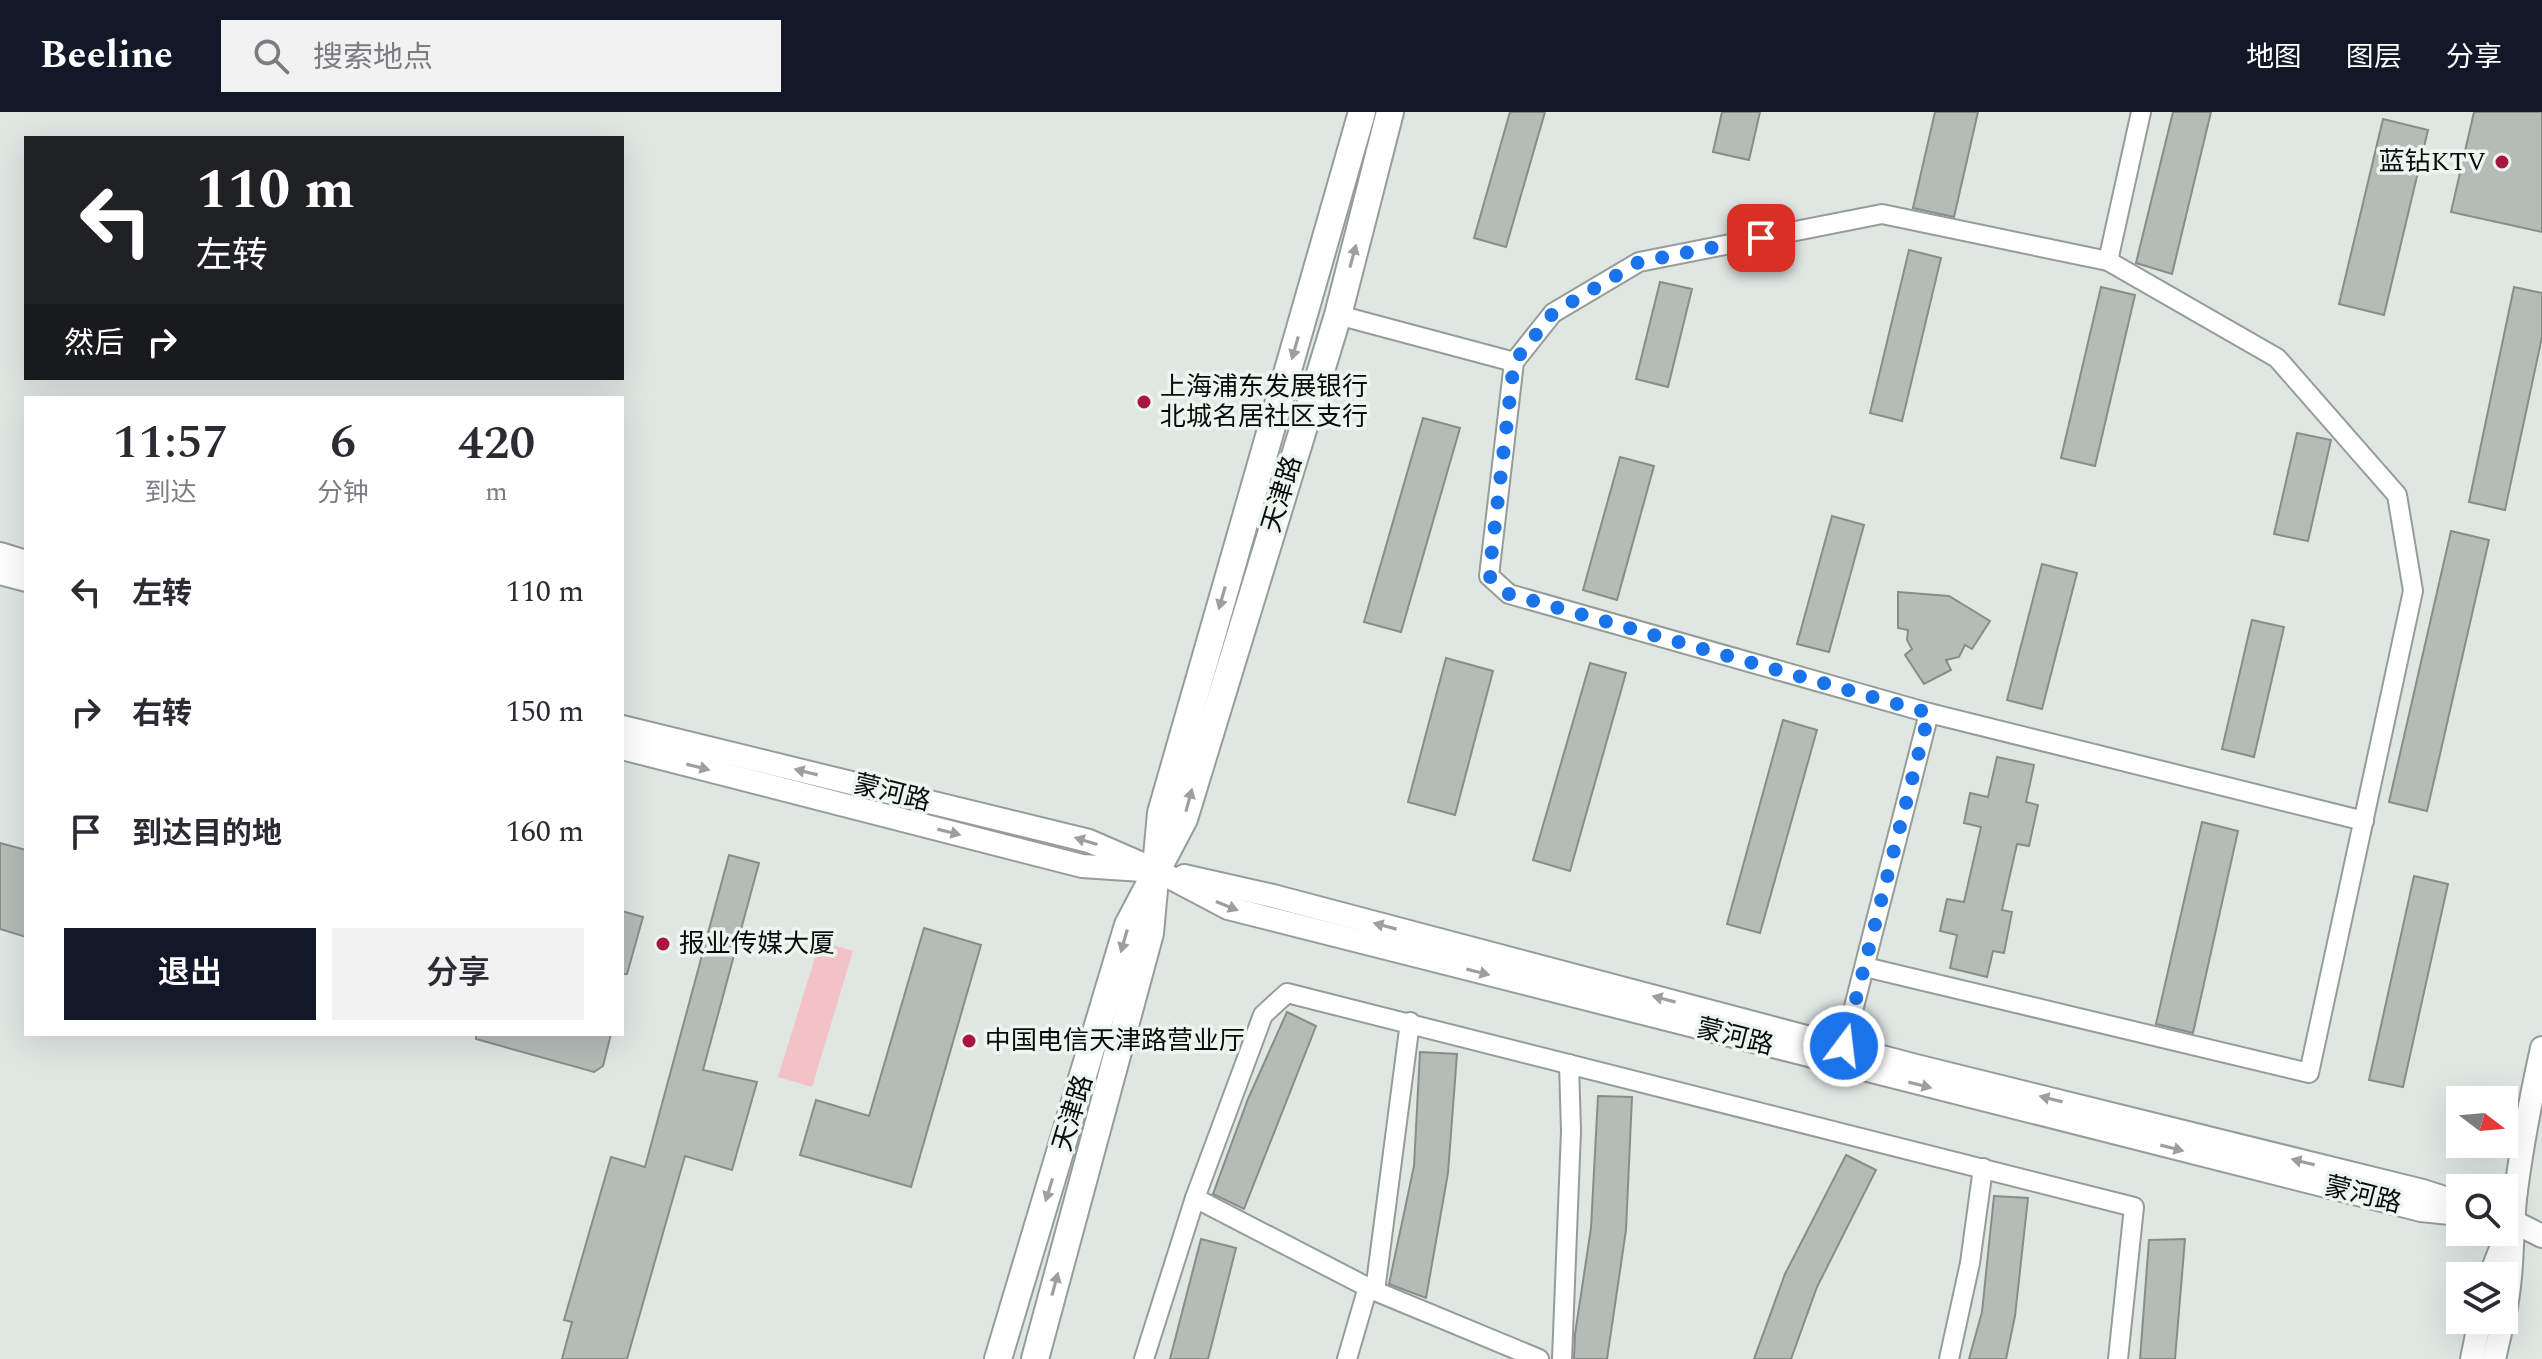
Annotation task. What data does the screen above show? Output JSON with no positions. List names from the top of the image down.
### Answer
{
  "streets": {
    "main road": ["天津路"],
    "street": ["蒙河路"]
  },
  "crossings": [
    ["天津路", "蒙河路"]
  ],
  "places": [
    "蓝钻KTV",
    "上海浦东发展银行 北城名居社区支行",
    "报业传媒大厦",
    "中国电信天津路营业厅"
  ],
  "north": "right",
  "page": {
    "header": "Beeline",
    "search": "搜索地点",
    "nav": ["地图", "图层", "分享"],
    "turn": ["110 m", "左转"],
    "then": "然后",
    "eta": [
      "11:57",
      "到达",
      "6",
      "分钟",
      "420",
      "m"
    ],
    "list": [
      {
        "name": "左转",
        "value": "110 m"
      },
      {
        "name": "右转",
        "value": "150 m"
      },
      {
        "name": "到达目的地",
        "value": "160 m"
      }
    ],
    "buttons": ["退出", "分享"]
  }
}
